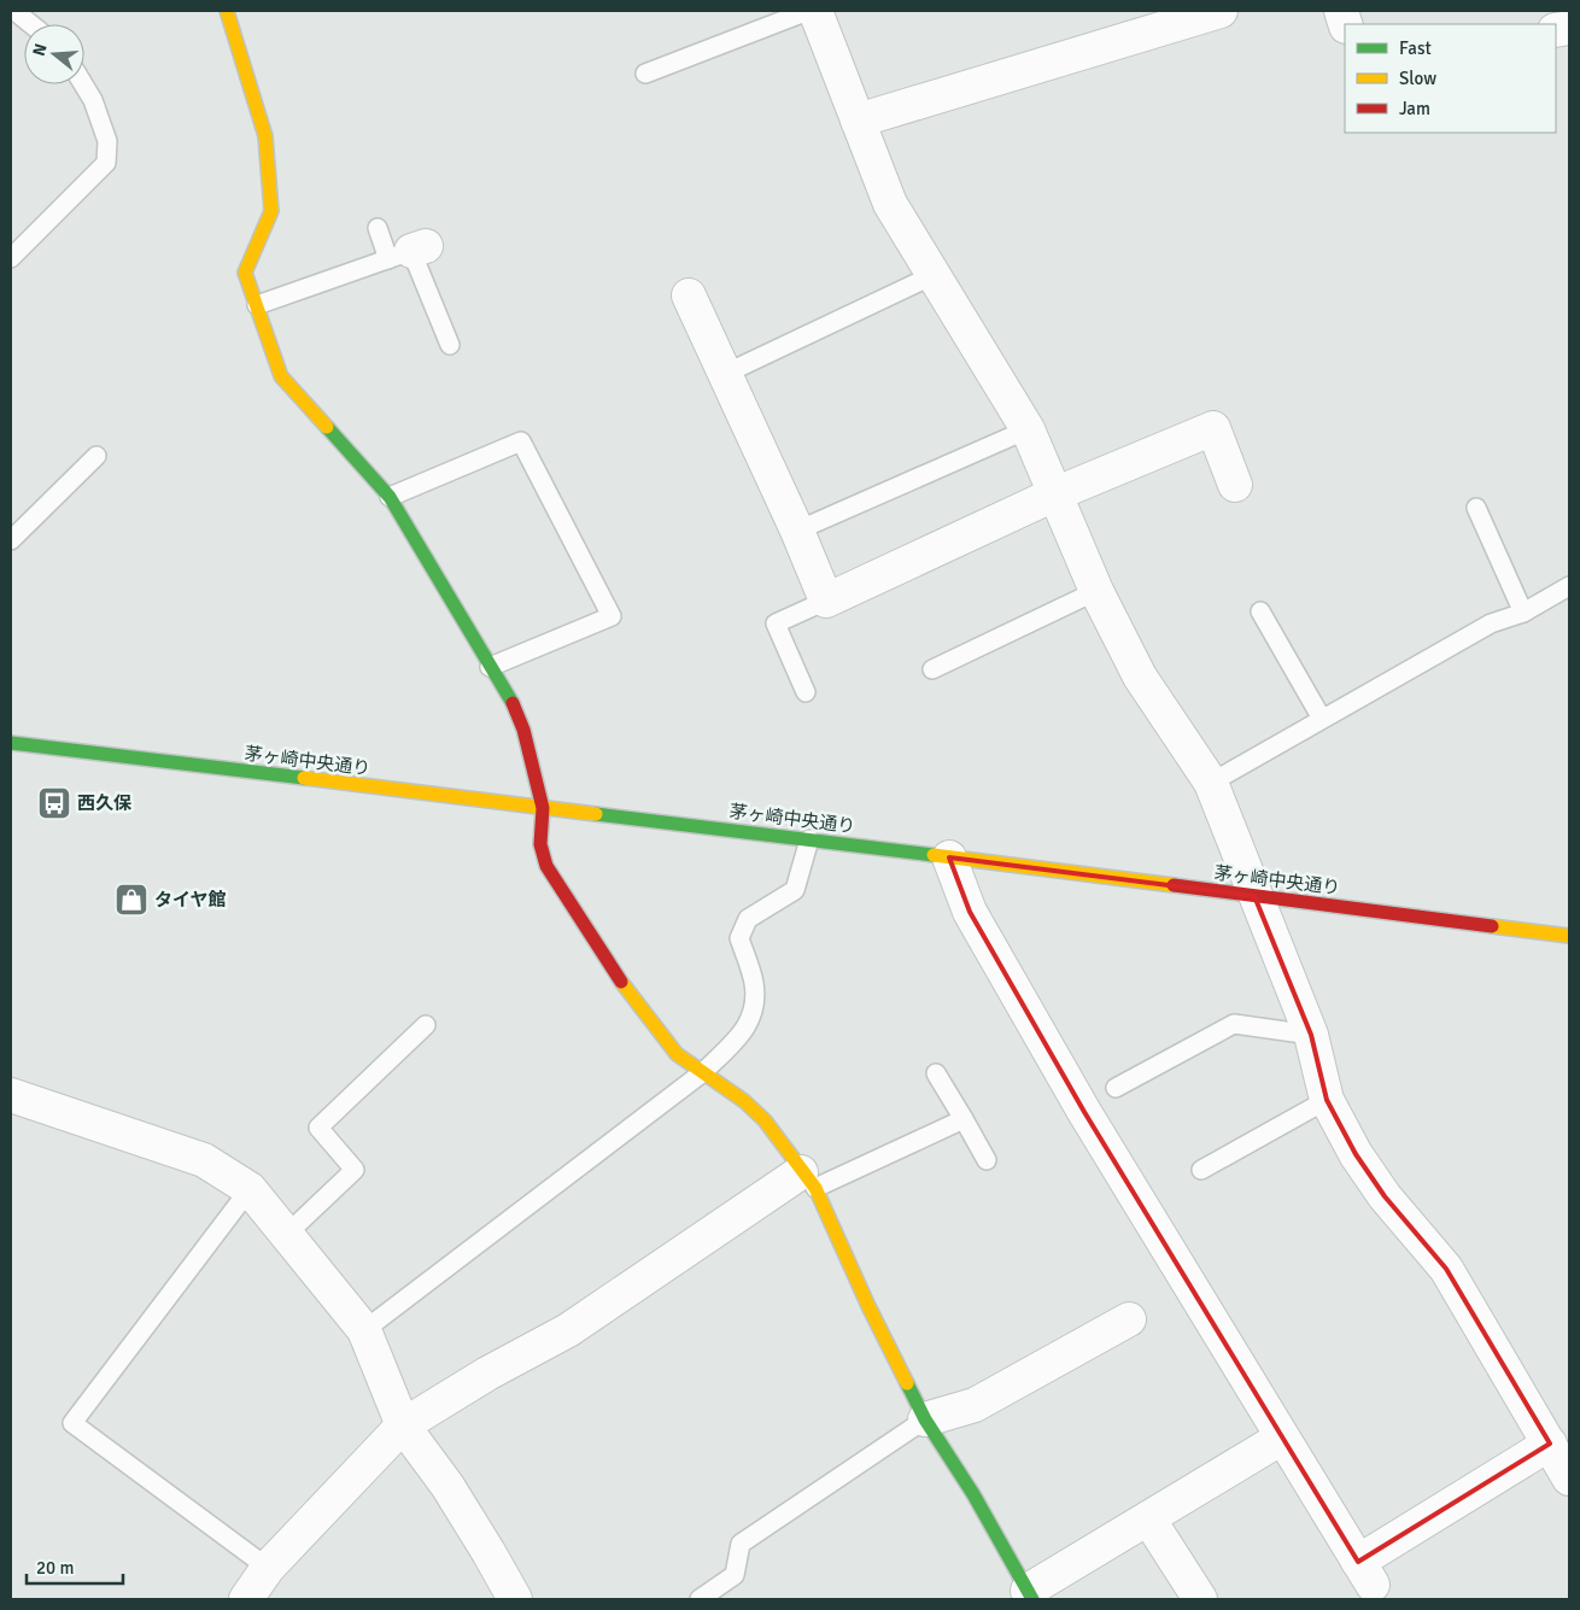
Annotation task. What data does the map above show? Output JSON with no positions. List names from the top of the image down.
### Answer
{
  "streets": {
    "street": ["茅ヶ崎中央通り"]
  },
  "places": {
    "bus stop": ["西久保"],
    "shop": ["タイヤ館"]
  },
  "legend": ["Fast", "Slow", "Jam"],
  "scale_bar": "20 m",
  "north": "left"
}
